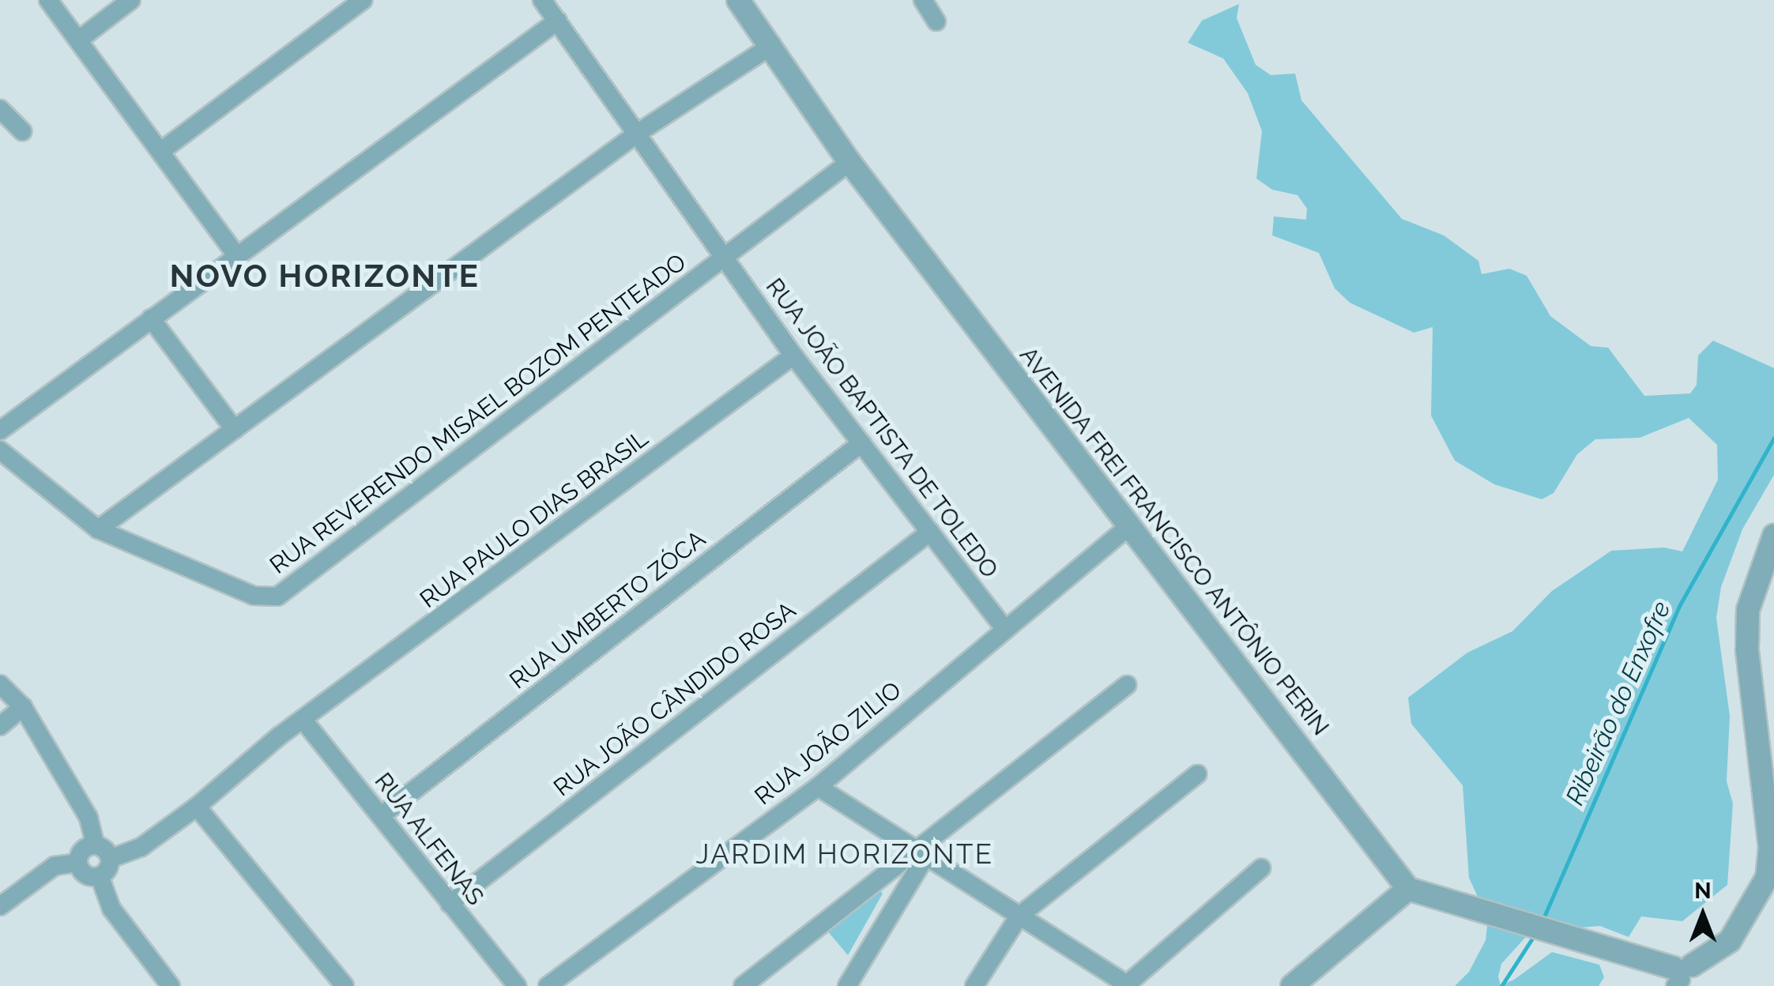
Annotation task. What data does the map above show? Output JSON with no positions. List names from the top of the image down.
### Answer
{
  "streets": {
    "street": [
      "RUA REVERENDO MISAEL BOZOM PENTEADO",
      "RUA JOÃO BAPTISTA DE TOLEDO",
      "RUA PAULO DIAS BRASIL",
      "AVENIDA FREI FRANCISCO ANTÔNIO PERIN",
      "RUA UMBERTO ZÓCA",
      "RUA JOÃO CÂNDIDO ROSA",
      "RUA JOÃO ZILIO",
      "RUA ALFENAS"
    ]
  },
  "crossings": [
    ["RUA REVERENDO MISAEL BOZOM PENTEADO", "RUA JOÃO BAPTISTA DE TOLEDO"],
    ["RUA REVERENDO MISAEL BOZOM PENTEADO", "AVENIDA FREI FRANCISCO ANTÔNIO PERIN"],
    ["RUA JOÃO BAPTISTA DE TOLEDO", "RUA PAULO DIAS BRASIL"],
    ["RUA JOÃO BAPTISTA DE TOLEDO", "RUA UMBERTO ZÓCA"],
    ["RUA JOÃO BAPTISTA DE TOLEDO", "RUA JOÃO CÂNDIDO ROSA"],
    ["RUA JOÃO BAPTISTA DE TOLEDO", "RUA JOÃO ZILIO"],
    ["RUA PAULO DIAS BRASIL", "RUA ALFENAS"],
    ["AVENIDA FREI FRANCISCO ANTÔNIO PERIN", "RUA JOÃO ZILIO"],
    ["RUA UMBERTO ZÓCA", "RUA ALFENAS"],
    ["RUA JOÃO CÂNDIDO ROSA", "RUA ALFENAS"]
  ],
  "districts": ["NOVO HORIZONTE", "JARDIM HORIZONTE"],
  "water": ["Ribeirão do Enxofre"],
  "north": "top"
}
